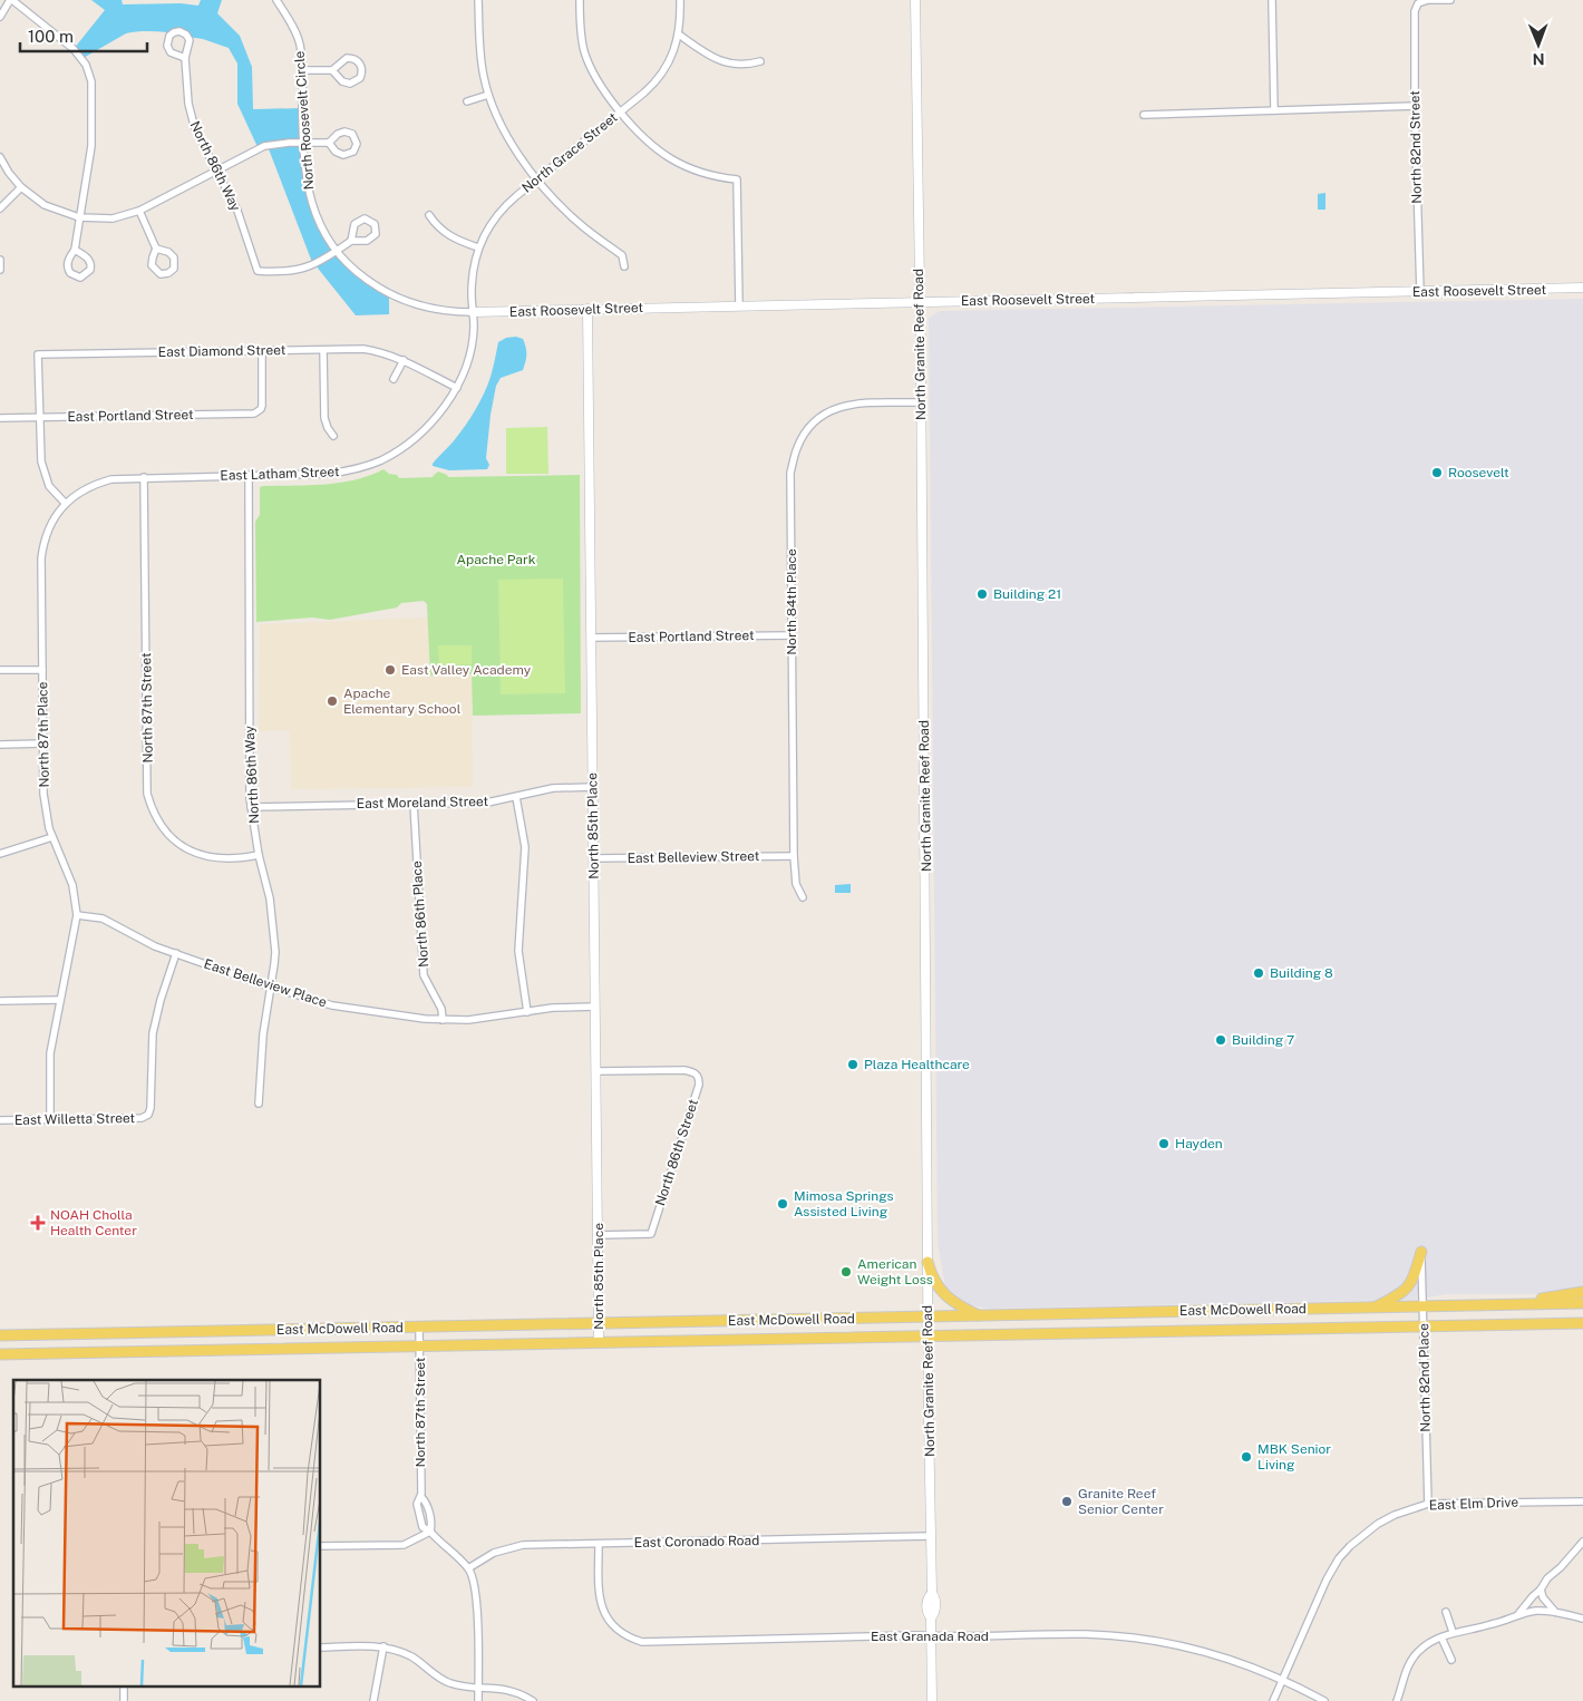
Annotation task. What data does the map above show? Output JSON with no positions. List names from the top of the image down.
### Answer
{
  "streets": {
    "main road": ["East McDowell Road"],
    "street": [
      "North Roosevelt Circle",
      "North 82nd Street",
      "North Grace Street",
      "North 86th Way",
      "East Roosevelt Street",
      "North Granite Reef Road",
      "East Diamond Street",
      "East Portland Street",
      "East Latham Street",
      "North 84th Place",
      "North 87th Street",
      "North 87th Place",
      "East Moreland Street",
      "North 85th Place",
      "East Belleview Street",
      "North 86th Place",
      "East Belleview Place",
      "East Willetta Street",
      "North 86th Street",
      "North 82nd Place",
      "East Elm Drive",
      "East Coronado Road",
      "East Granada Road"
    ]
  },
  "crossings": [
    ["North Roosevelt Circle", "North Grace Street"],
    ["North Roosevelt Circle", "North 86th Way"],
    ["North Roosevelt Circle", "East Roosevelt Street"],
    ["North Roosevelt Circle", "East Latham Street"],
    ["North 82nd Street", "East Roosevelt Street"],
    ["North Grace Street", "East Roosevelt Street"],
    ["North Grace Street", "East Latham Street"],
    ["North 86th Way", "East Latham Street"],
    ["North 86th Way", "North 87th Street"],
    ["North 86th Way", "East Moreland Street"],
    ["North 86th Way", "East Belleview Place"],
    ["East Roosevelt Street", "North Granite Reef Road"],
    ["East Roosevelt Street", "East Latham Street"],
    ["East Roosevelt Street", "North 85th Place"],
    ["North Granite Reef Road", "North 84th Place"],
    ["North Granite Reef Road", "East McDowell Road"],
    ["North Granite Reef Road", "East Coronado Road"],
    ["North Granite Reef Road", "East Granada Road"],
    ["East Diamond Street", "East Portland Street"],
    ["East Diamond Street", "East Latham Street"],
    ["East Portland Street", "North 84th Place"],
    ["East Portland Street", "North 85th Place"],
    ["East Latham Street", "North 87th Street"],
    ["East Latham Street", "North 87th Place"],
    ["North 84th Place", "East Belleview Street"],
    ["North 87th Street", "East McDowell Road"],
    ["North 87th Street", "East Coronado Road"],
    ["North 87th Place", "East Belleview Place"],
    ["North 87th Place", "East Willetta Street"],
    ["East Moreland Street", "North 85th Place"],
    ["East Moreland Street", "North 86th Place"],
    ["North 85th Place", "East Belleview Street"],
    ["North 85th Place", "East Belleview Place"],
    ["North 85th Place", "North 86th Street"],
    ["North 85th Place", "East McDowell Road"],
    ["North 86th Place", "East Belleview Place"],
    ["East Belleview Place", "East Willetta Street"],
    ["East McDowell Road", "North 82nd Place"],
    ["North 82nd Place", "East Elm Drive"],
    ["East Elm Drive", "East Granada Road"],
    ["East Coronado Road", "East Granada Road"]
  ],
  "parks": ["Apache Park"],
  "places": {
    "other": [
      "Roosevelt",
      "Building 21",
      "East Valley Academy",
      "Apache Elementary School",
      "Building 8",
      "Building 7",
      "Plaza Healthcare",
      "Hayden",
      "Mimosa Springs Assisted Living",
      "American Weight Loss",
      "MBK Senior Living",
      "Granite Reef Senior Center"
    ],
    "health": ["NOAH Cholla Health Center"]
  },
  "scale_bar": "100 m",
  "north": "bottom"
}
